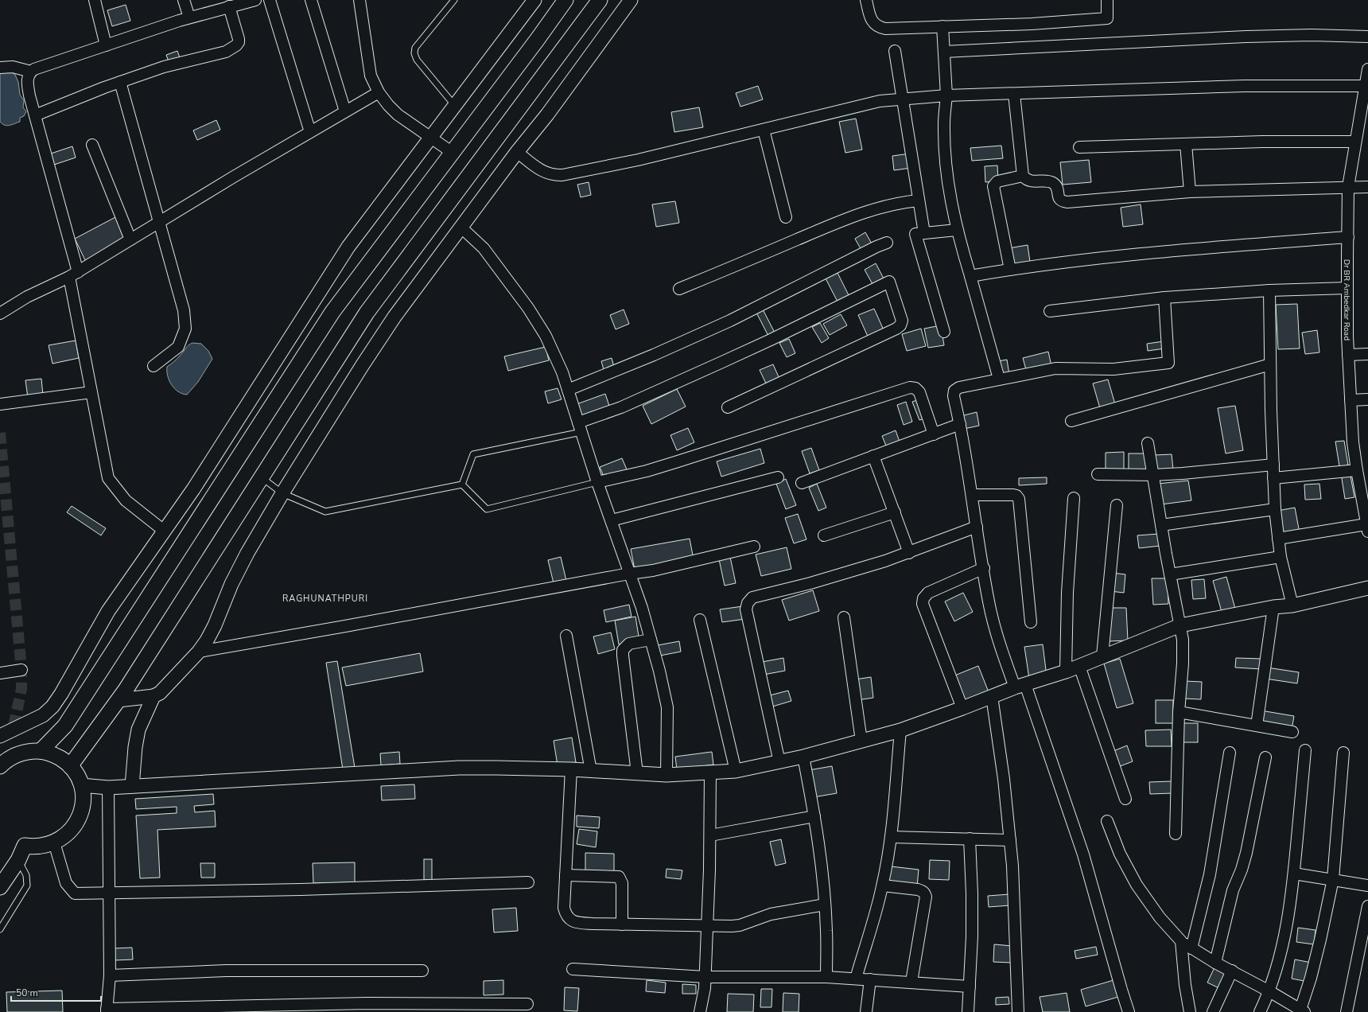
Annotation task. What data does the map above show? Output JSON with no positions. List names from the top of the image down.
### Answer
{
  "streets": {
    "street": ["Dr BR Ambedkar Road"]
  },
  "districts": ["RAGHUNATHPURI"],
  "scale_bar": "50 m"
}
